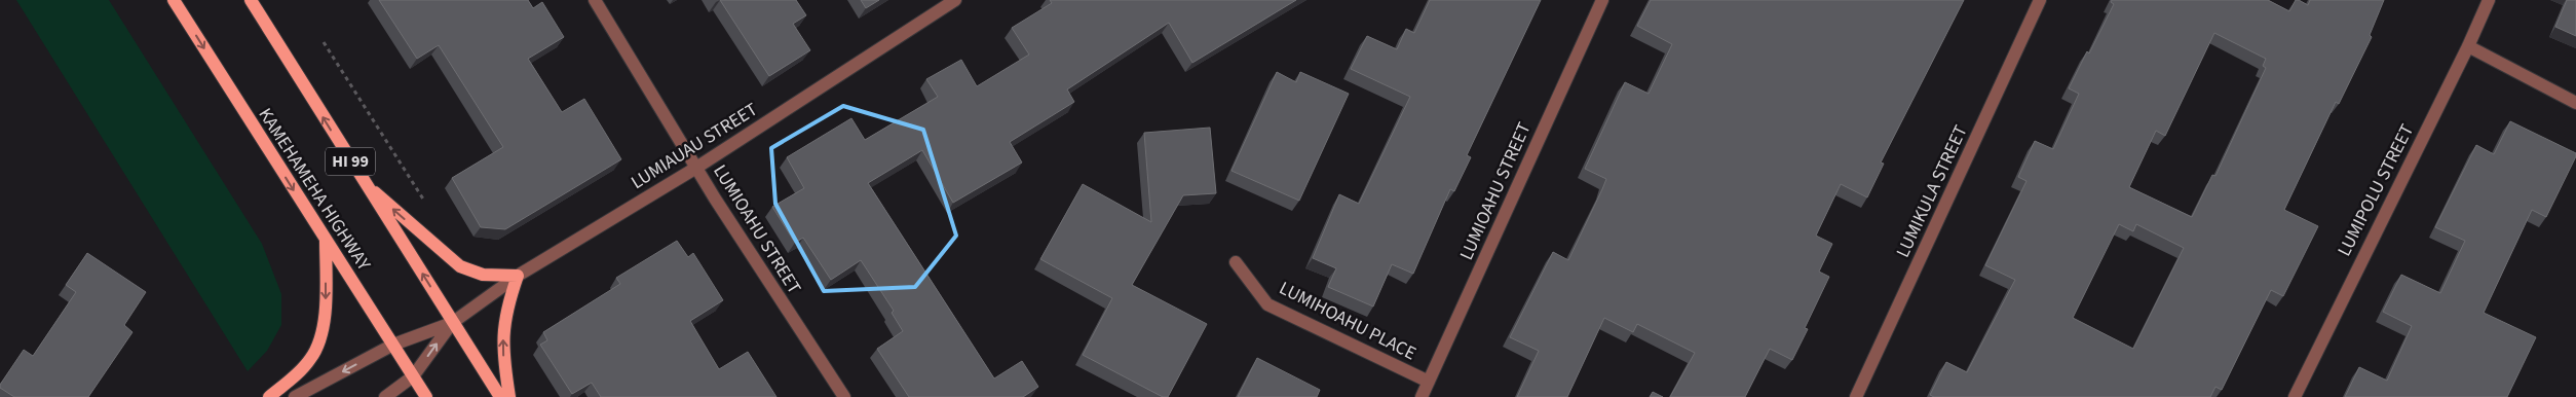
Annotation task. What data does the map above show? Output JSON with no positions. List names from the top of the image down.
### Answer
{
  "streets": {
    "main road": ["HI 99", "KAMEHAMEHA HIGHWAY"],
    "street": [
      "LUMIAUAU STREET",
      "LUMIPOLU STREET",
      "LUMIOAHU STREET",
      "LUMIKULA STREET",
      "LUMIHOAHU PLACE"
    ]
  },
  "crossings": [
    ["LUMIAUAU STREET", "HI 99"],
    ["LUMIAUAU STREET", "KAMEHAMEHA HIGHWAY"],
    ["LUMIAUAU STREET", "LUMIOAHU STREET"],
    ["LUMIOAHU STREET", "LUMIHOAHU PLACE"]
  ]
}
